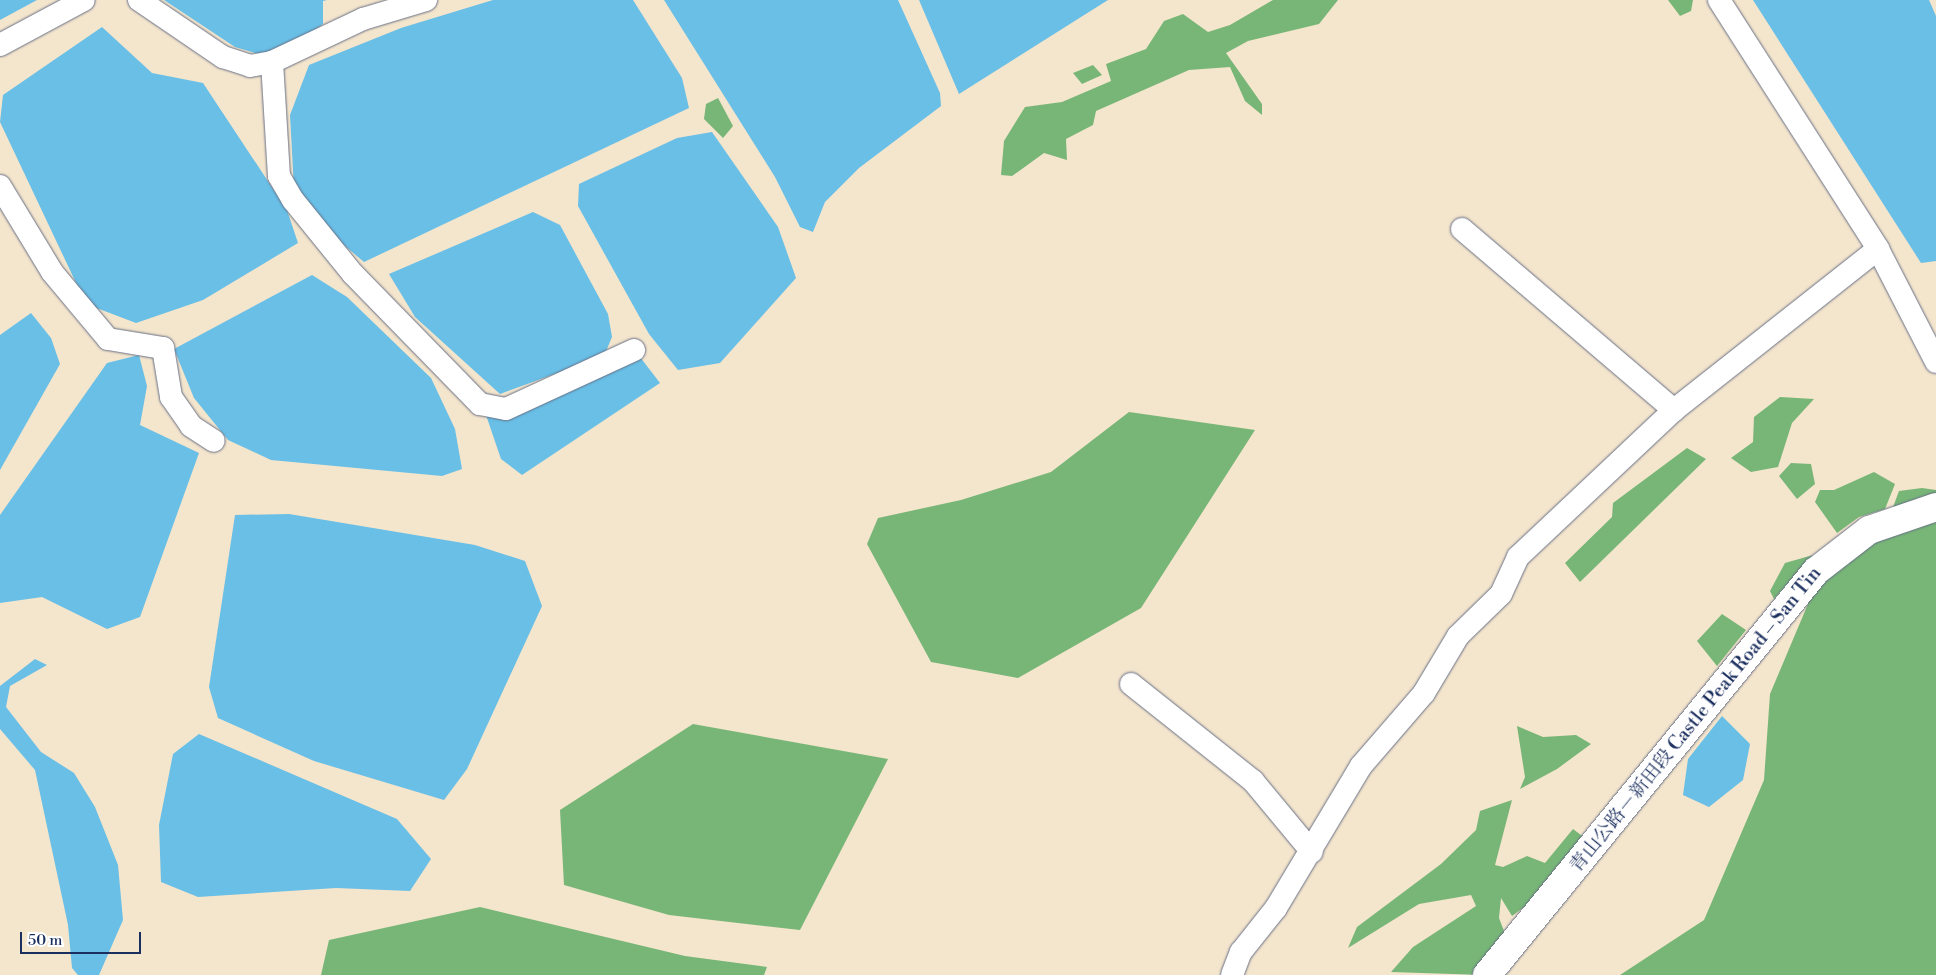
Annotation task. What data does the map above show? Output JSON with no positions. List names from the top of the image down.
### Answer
{
  "streets": {
    "main road": ["青山公路－新田段 Castle Peak Road – San Tin"]
  },
  "scale_bar": "50 m"
}
